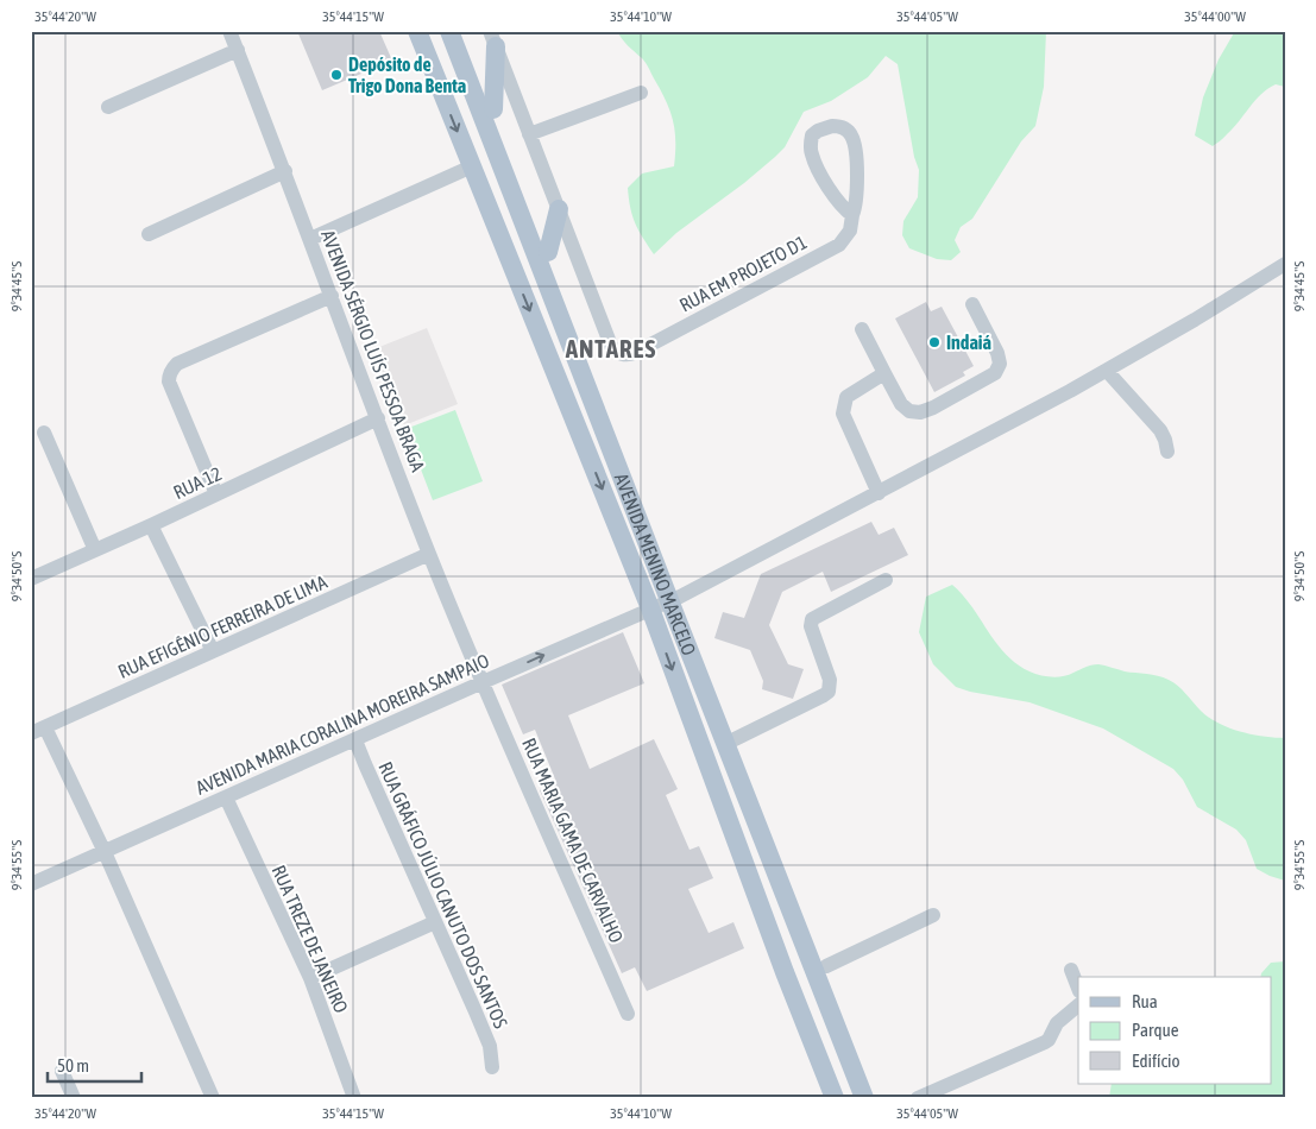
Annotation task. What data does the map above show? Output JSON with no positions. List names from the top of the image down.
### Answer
{
  "streets": {
    "main road": ["AVENIDA MENINO MARCELO"],
    "street": [
      "RUA EM PROJETO D1",
      "AVENIDA SÉRGIO LUÍS PESSOA BRAGA",
      "RUA 12",
      "RUA EFIGÊNIO FERREIRA DE LIMA",
      "AVENIDA MARIA CORALINA MOREIRA SAMPAIO",
      "RUA MARIA GAMA DE CARVALHO",
      "RUA GRÁFICO JÚLIO CANUTO DOS SANTOS",
      "RUA TREZE DE JANEIRO"
    ]
  },
  "crossings": [
    ["AVENIDA SÉRGIO LUÍS PESSOA BRAGA", "RUA 12"],
    ["AVENIDA SÉRGIO LUÍS PESSOA BRAGA", "RUA EFIGÊNIO FERREIRA DE LIMA"],
    ["AVENIDA SÉRGIO LUÍS PESSOA BRAGA", "AVENIDA MARIA CORALINA MOREIRA SAMPAIO"],
    ["AVENIDA SÉRGIO LUÍS PESSOA BRAGA", "RUA MARIA GAMA DE CARVALHO"],
    ["AVENIDA MENINO MARCELO", "AVENIDA MARIA CORALINA MOREIRA SAMPAIO"],
    ["AVENIDA MARIA CORALINA MOREIRA SAMPAIO", "RUA MARIA GAMA DE CARVALHO"],
    ["AVENIDA MARIA CORALINA MOREIRA SAMPAIO", "RUA GRÁFICO JÚLIO CANUTO DOS SANTOS"],
    ["AVENIDA MARIA CORALINA MOREIRA SAMPAIO", "RUA TREZE DE JANEIRO"]
  ],
  "districts": ["ANTARES"],
  "places": ["Depósito de Trigo Dona Benta", "Indaiá"],
  "legend": ["Rua", "Parque", "Edifício"],
  "scale_bar": "50 m",
  "coordinates": [
    "35°44'20\"W",
    "35°44'15\"W",
    "35°44'10\"W",
    "35°44'05\"W",
    "35°44'00\"W",
    "9°34'45\"S",
    "9°34'50\"S",
    "9°34'55\"S"
  ]
}
